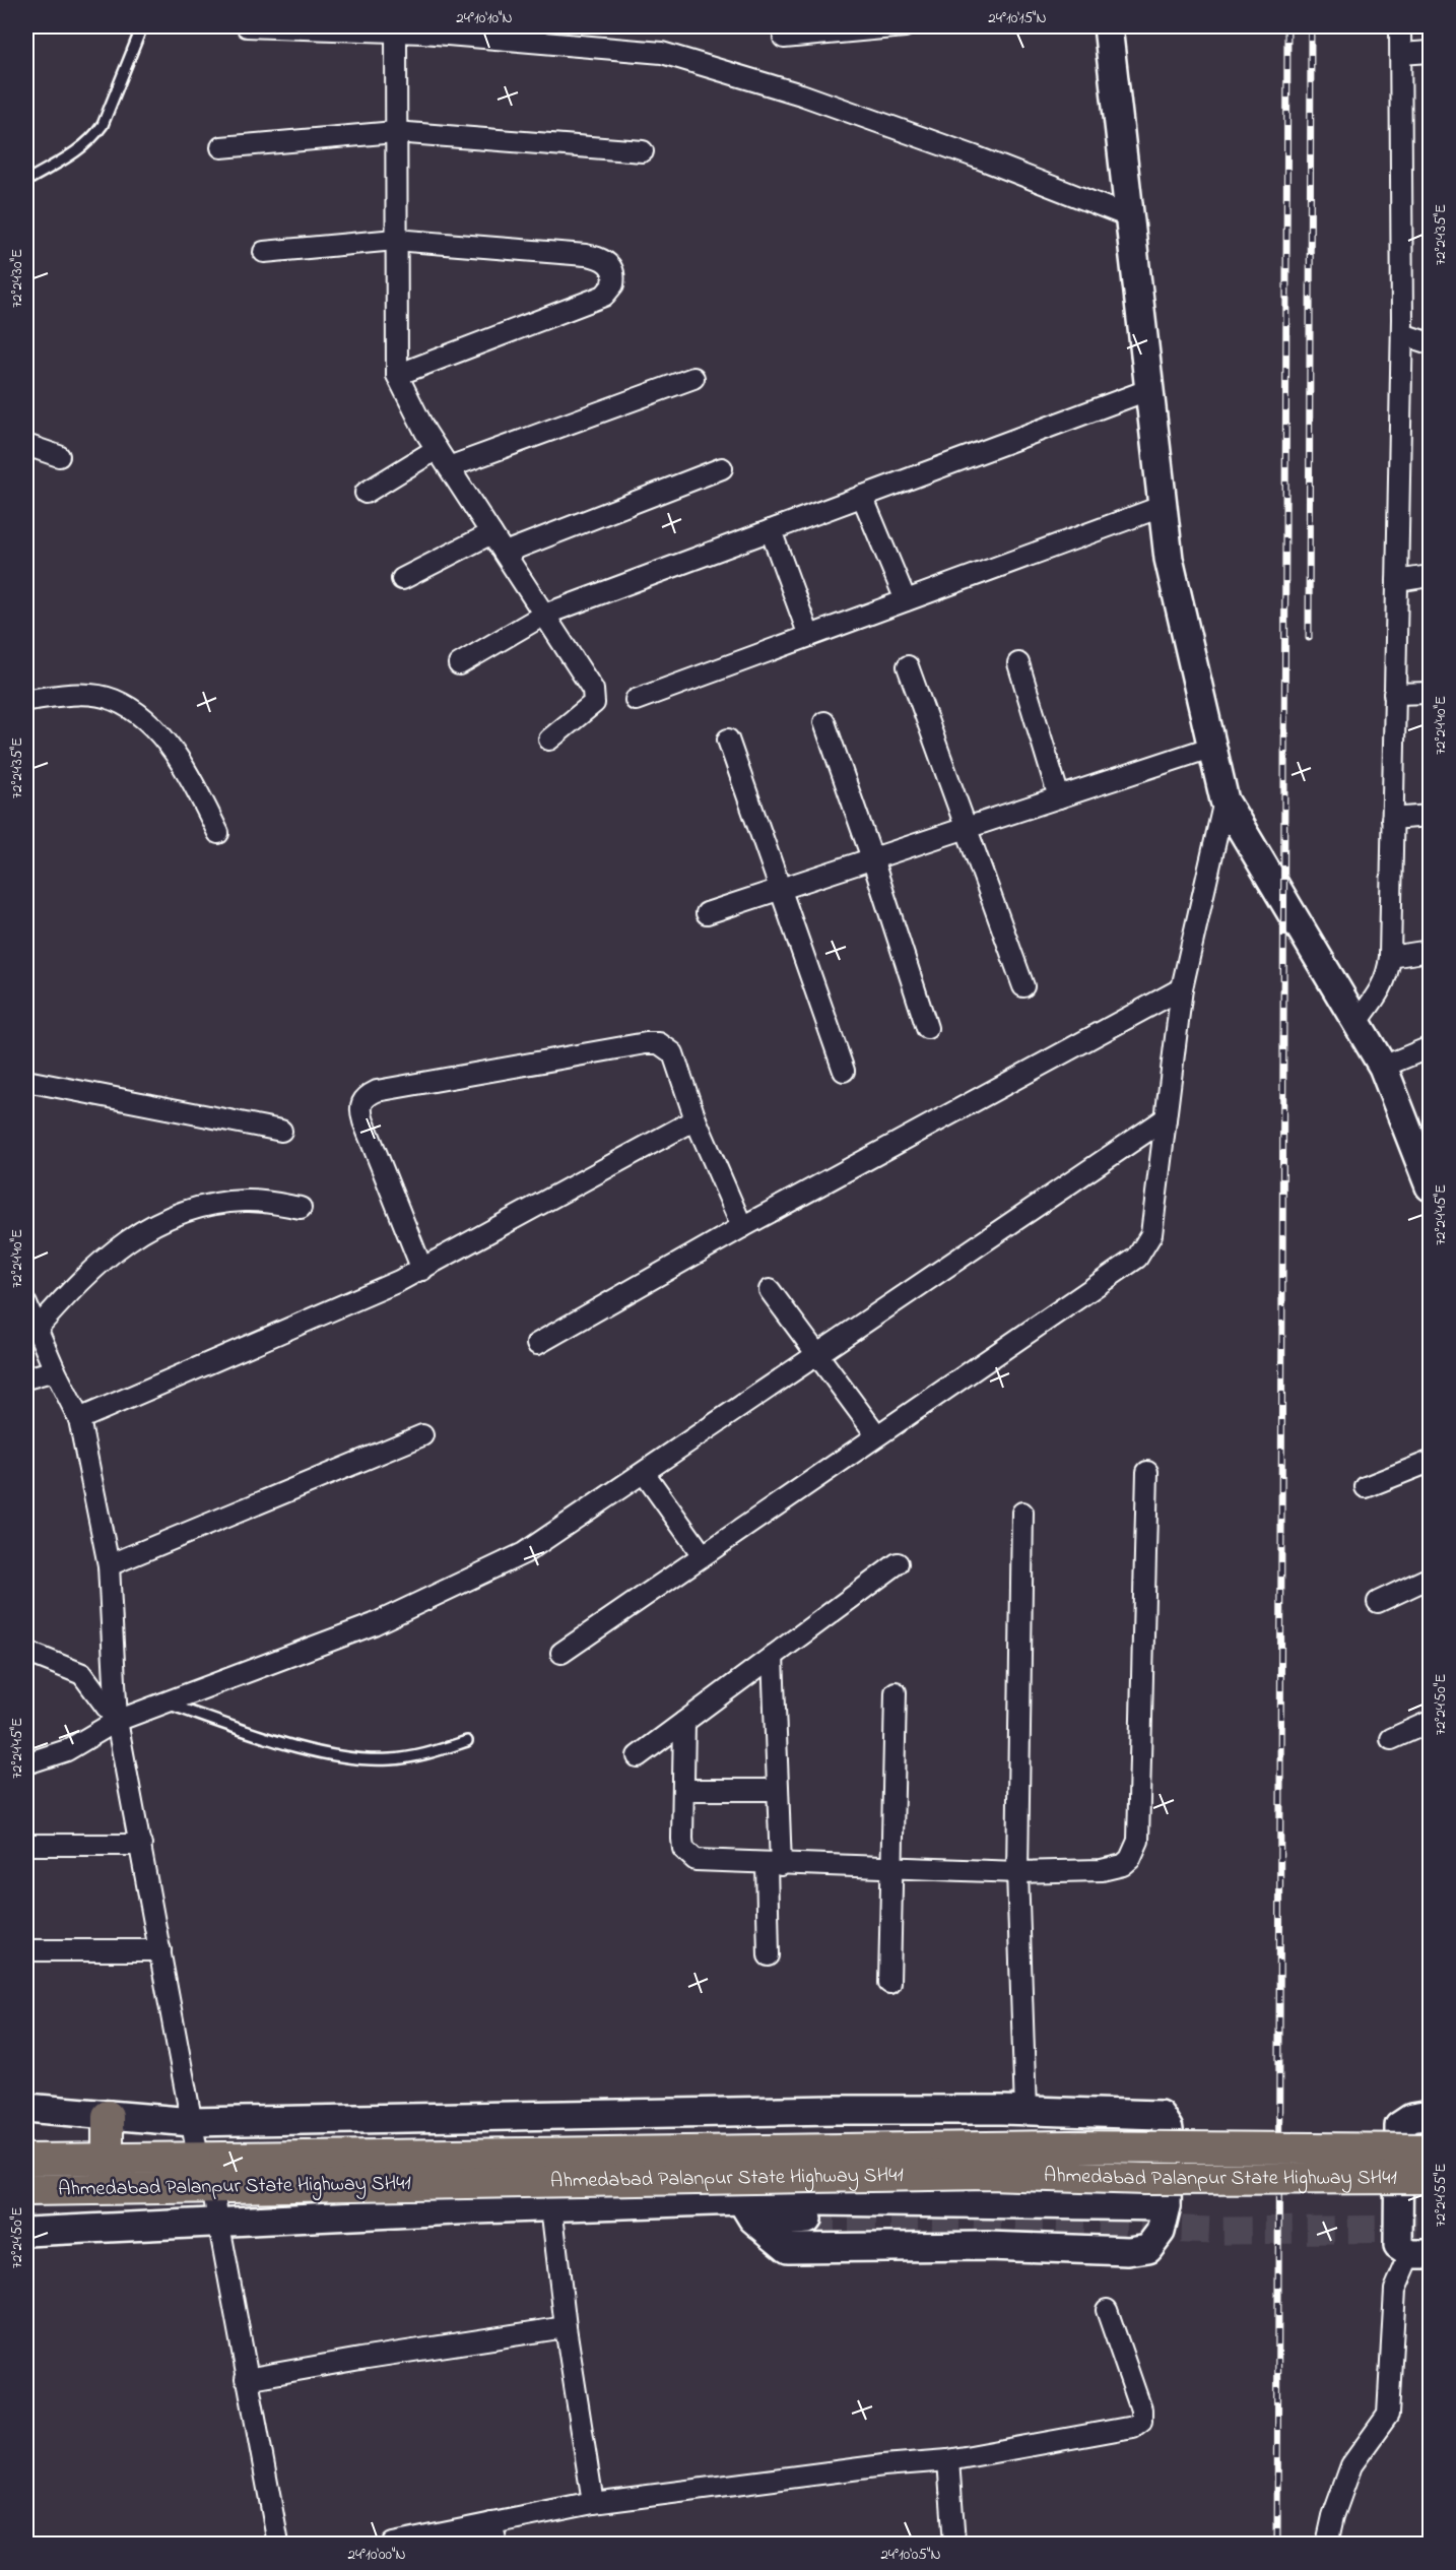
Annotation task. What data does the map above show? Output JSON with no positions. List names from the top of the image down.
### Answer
{
  "streets": {
    "main road": ["Ahmedabad Palanpur State Highway SH41"]
  },
  "coordinates": [
    "24°10'10\"N",
    "24°10'15\"N",
    "72°24'35\"E",
    "72°24'30\"E",
    "72°24'40\"E",
    "72°24'45\"E",
    "72°24'50\"E",
    "72°24'55\"E",
    "24°10'00\"N",
    "24°10'05\"N"
  ]
}
